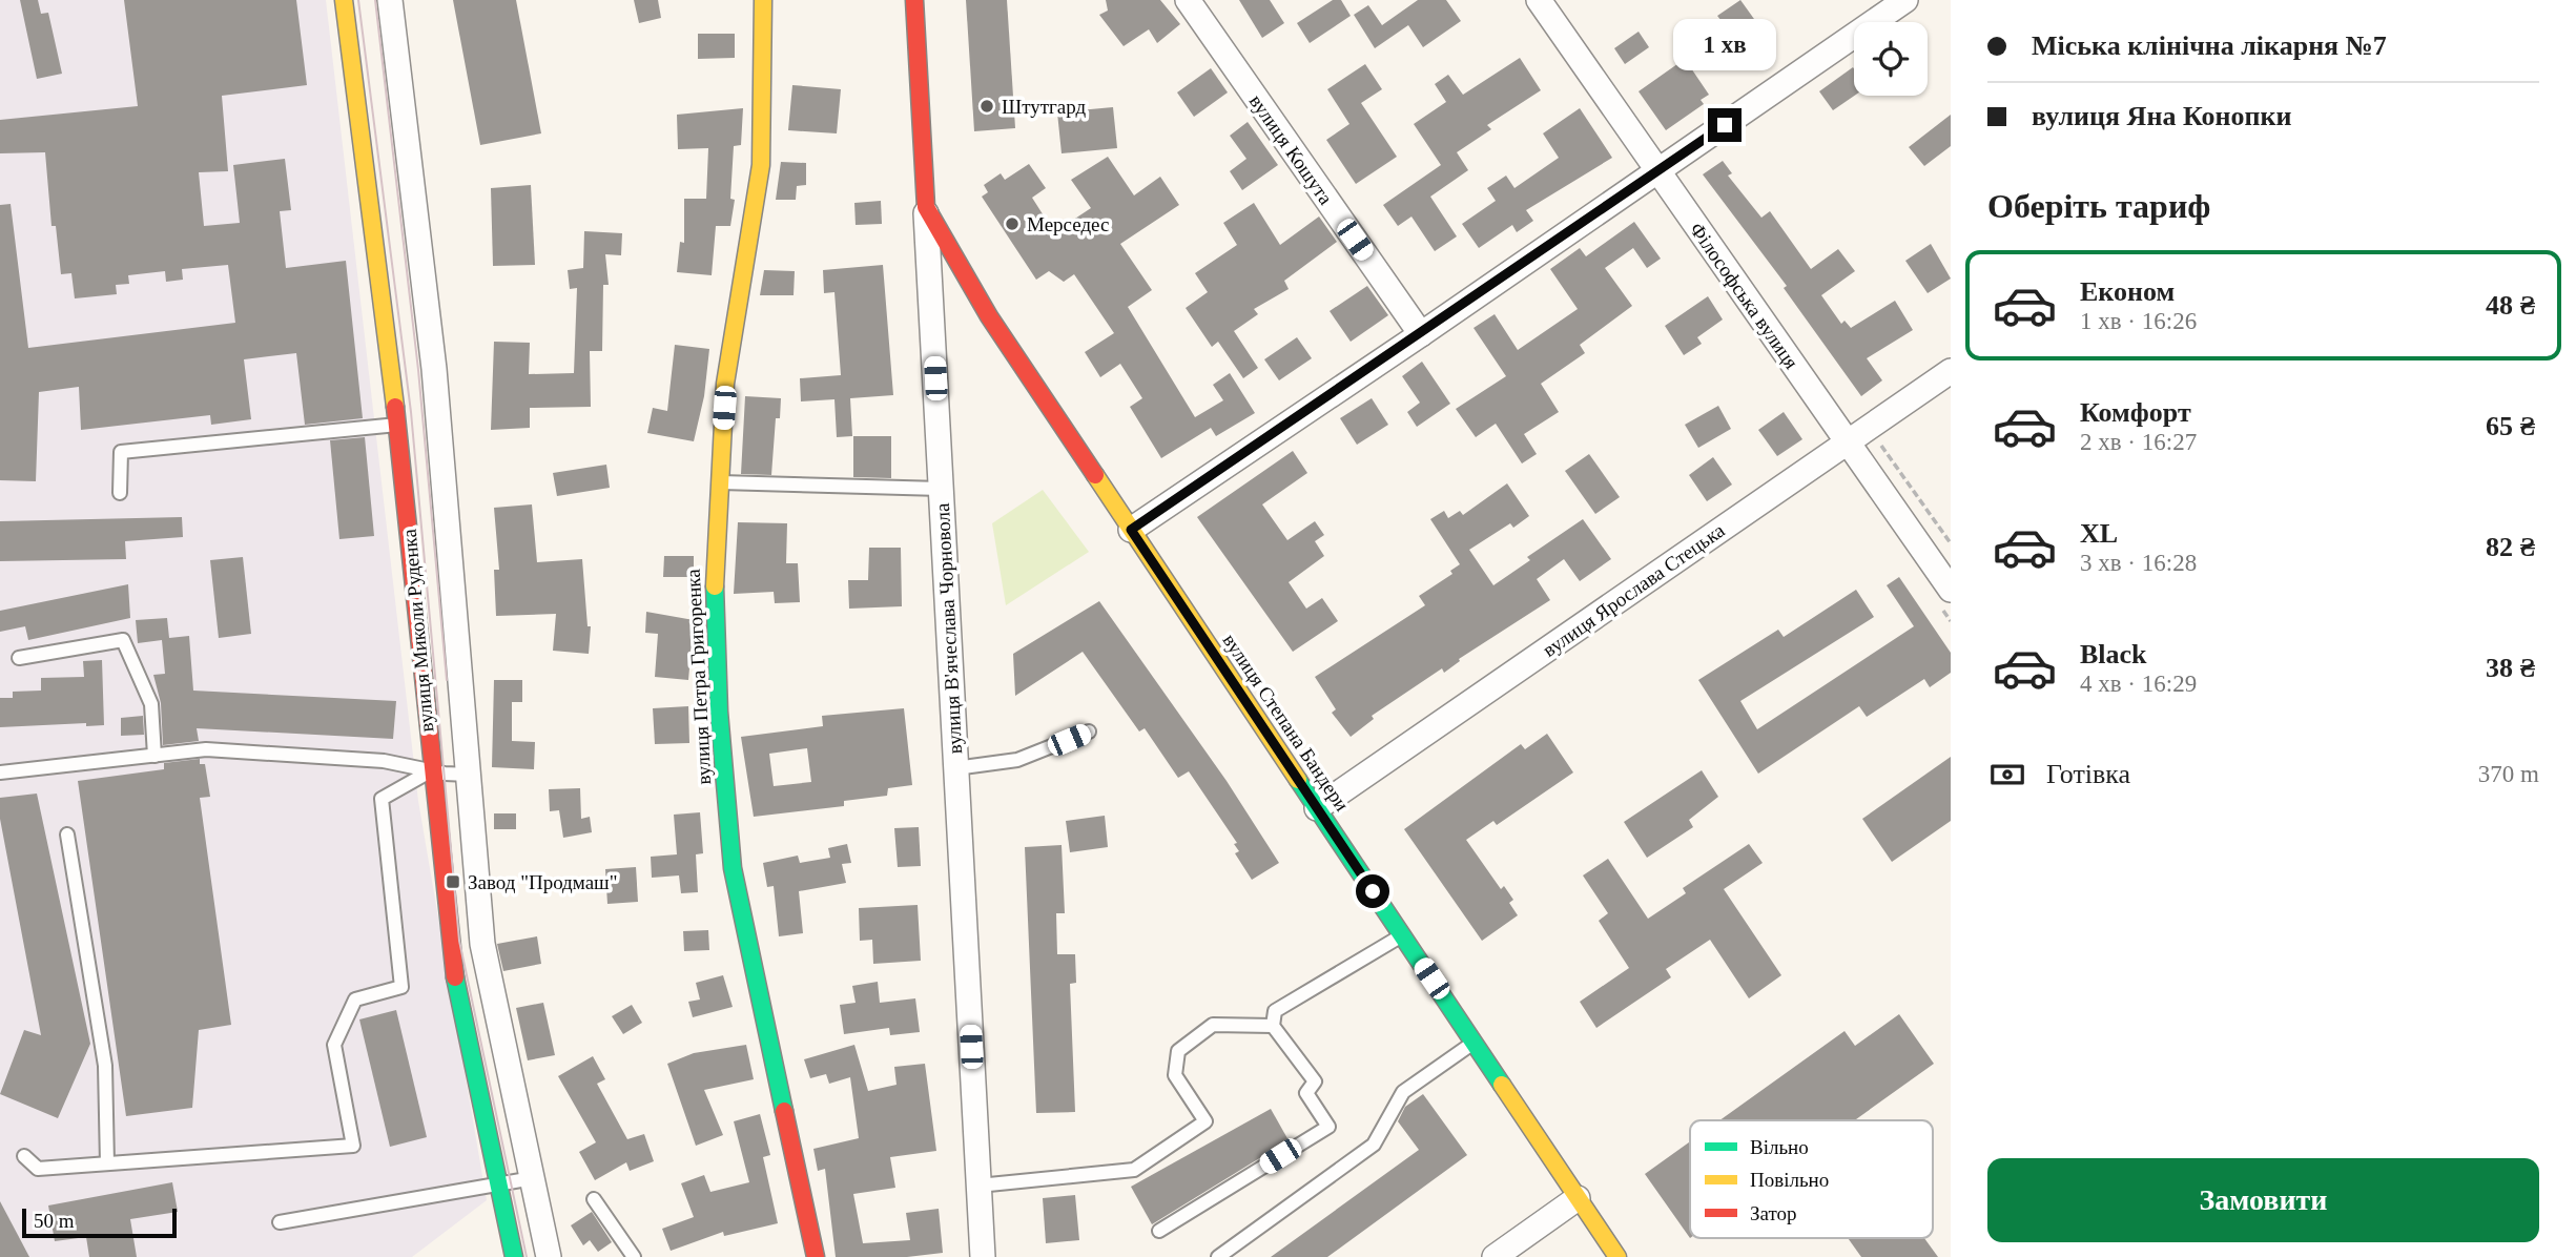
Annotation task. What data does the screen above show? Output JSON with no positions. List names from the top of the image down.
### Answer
{
  "streets": {
    "street": [
      "вулиця Кошута",
      "Філософська вулиця",
      "вулиця Ярослава Стецька",
      "вулиця В'ячеслава Чорновола",
      "вулиця Миколи Руденка",
      "вулиця Петра Григоренка",
      "вулиця Степана Бандери"
    ]
  },
  "crossings": [
    ["Філософська вулиця", "вулиця Ярослава Стецька"],
    ["вулиця Ярослава Стецька", "вулиця Степана Бандери"],
    ["вулиця В'ячеслава Чорновола", "вулиця Степана Бандери"]
  ],
  "places": {
    "other": ["Штутгард", "Мерседес"],
    "transit": ["Завод \"Продмаш\""]
  },
  "legend": ["Вільно", "Повільно", "Затор"],
  "scale_bar": "50 m",
  "page": {
    "banner": ["Міська клінічна лікарня №7", "вулиця Яна Конопки"],
    "bubble": "1 хв",
    "heading": "Оберіть тариф",
    "list": [
      {
        "name": "Економ",
        "note": "1 хв · 16:26",
        "value": "48 ₴"
      },
      {
        "name": "Комфорт",
        "note": "2 хв · 16:27",
        "value": "65 ₴"
      },
      {
        "name": "XL",
        "note": "3 хв · 16:28",
        "value": "82 ₴"
      },
      {
        "name": "Black",
        "note": "4 хв · 16:29",
        "value": "38 ₴"
      }
    ],
    "pay": ["Готівка", "370 m"],
    "buttons": "Замовити",
    "scale": "50 m"
  }
}
